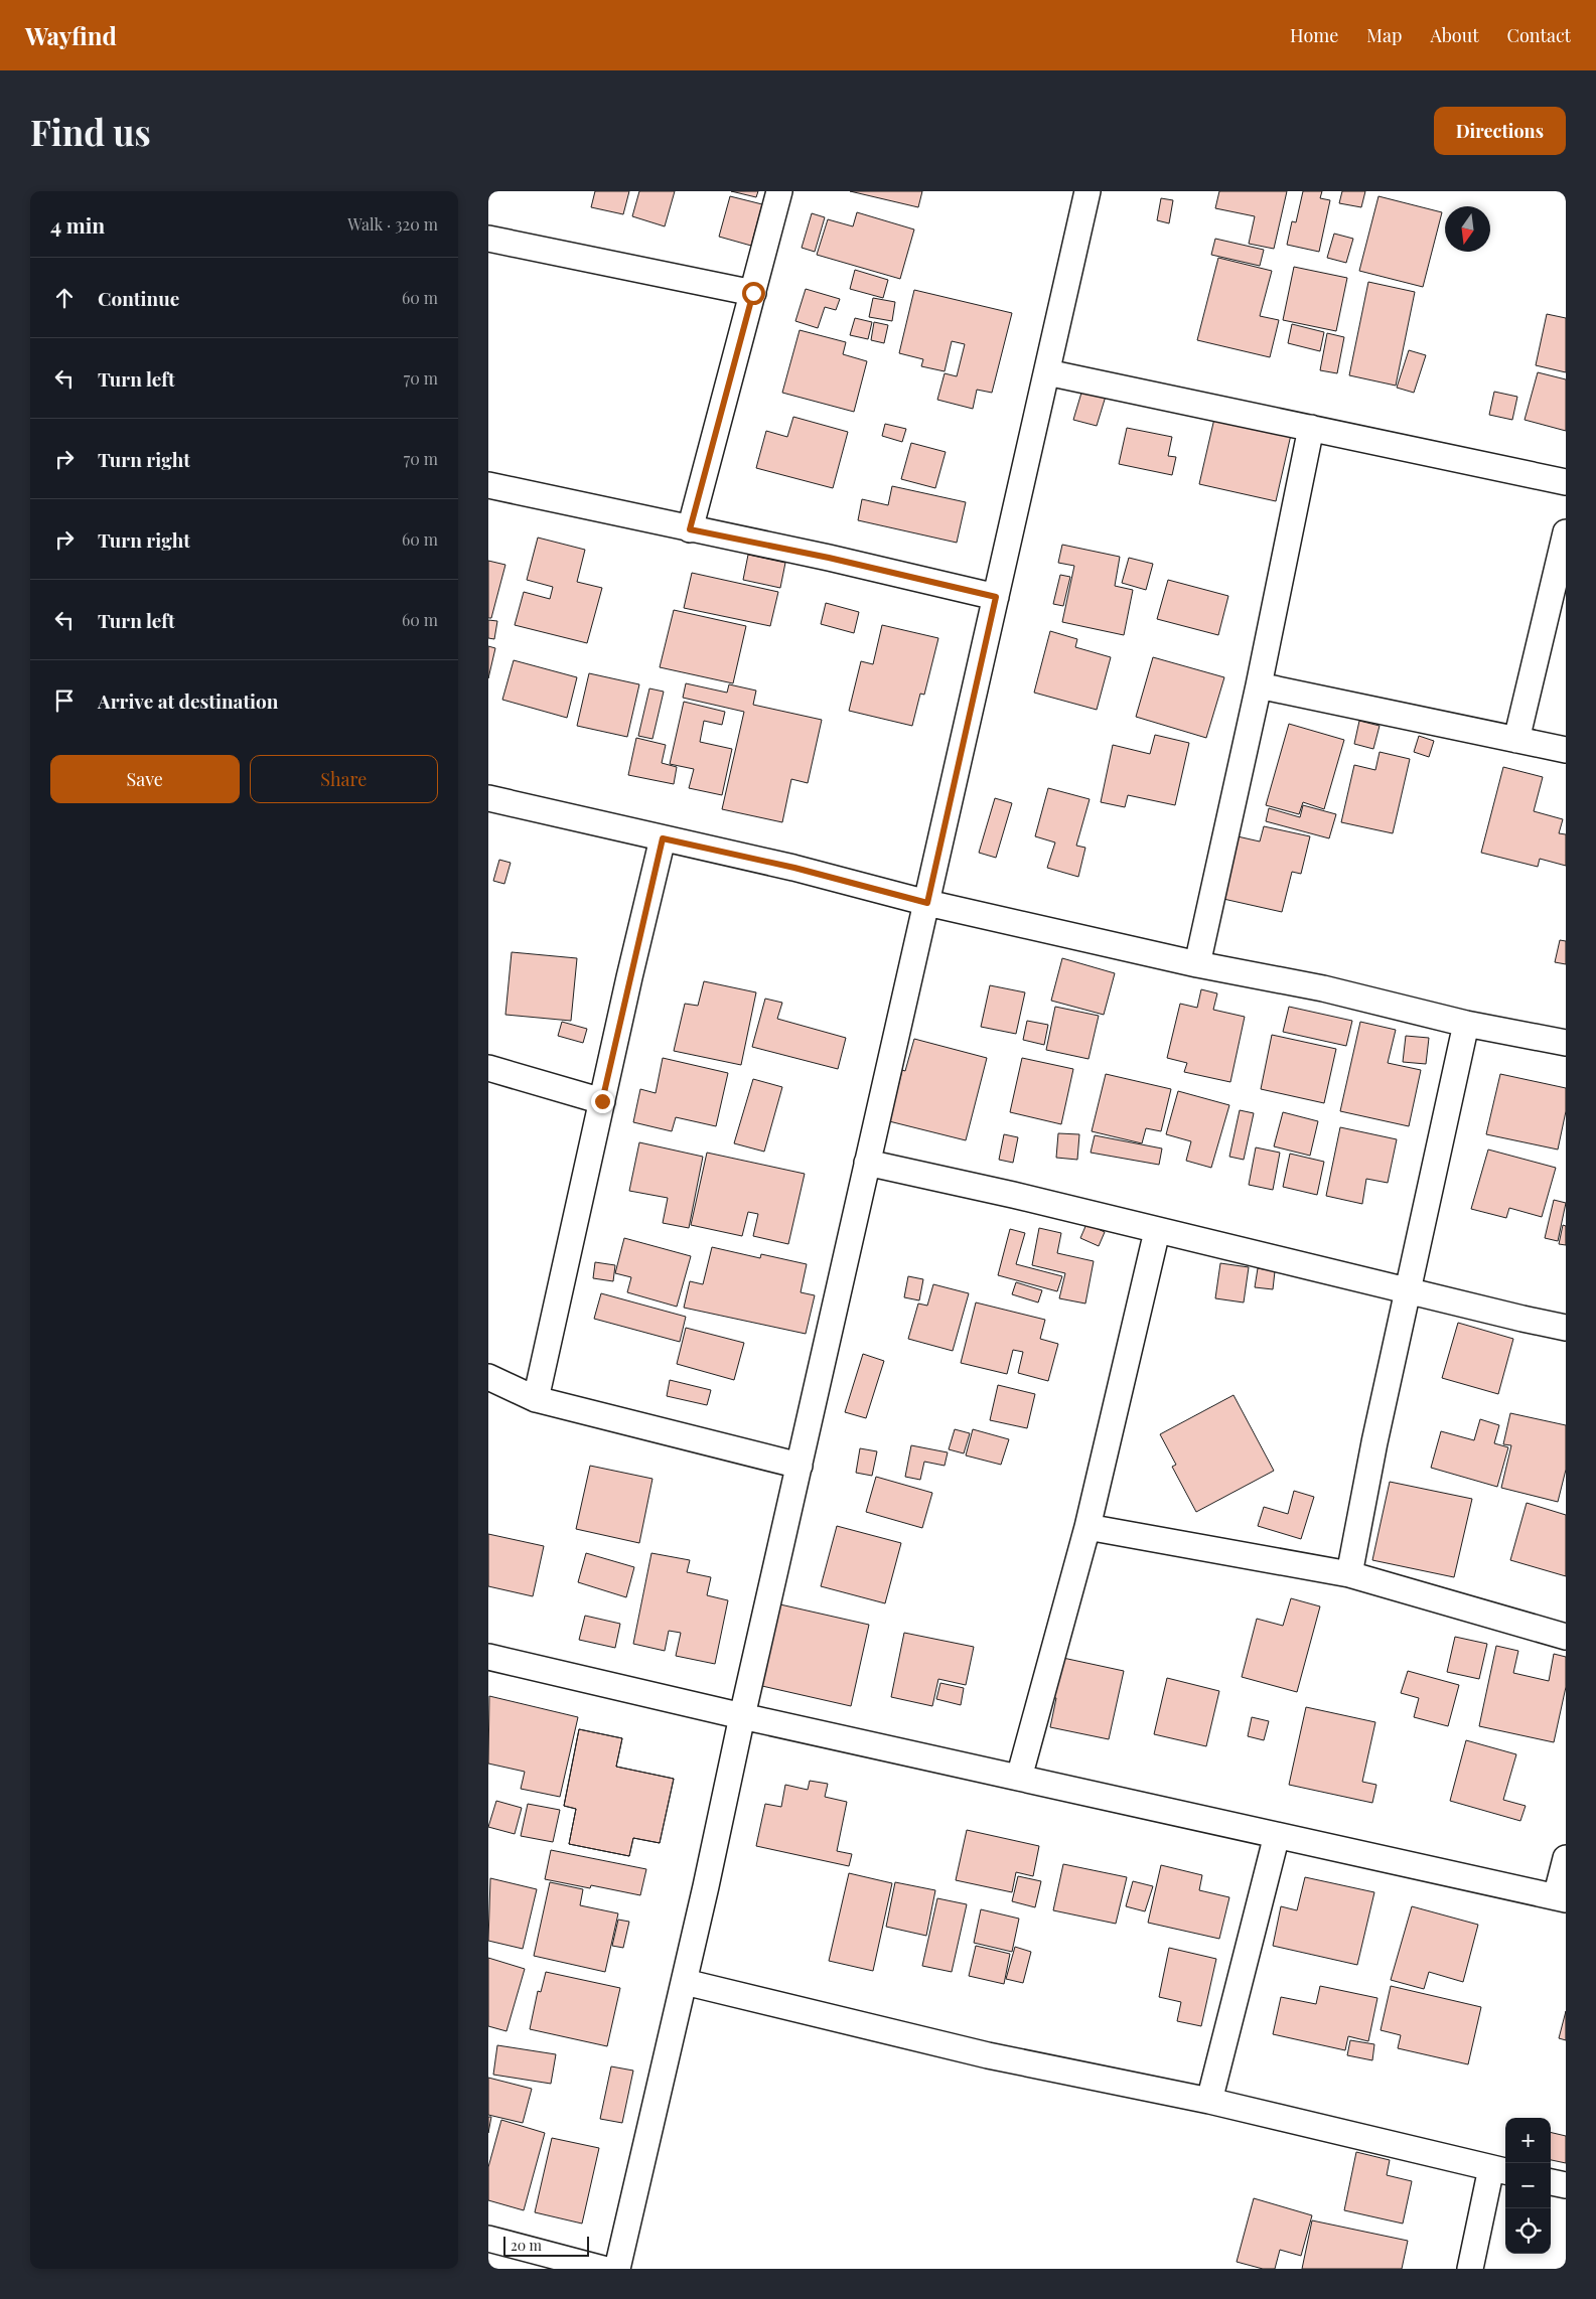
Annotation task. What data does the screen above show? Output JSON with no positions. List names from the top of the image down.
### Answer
{
  "scale_bar": "20 m",
  "north": "bottom",
  "page": {
    "header": "Wayfind",
    "nav": [
      "Home",
      "Map",
      "About",
      "Contact"
    ],
    "buttons": [
      "Directions",
      ["Save", "Share"]
    ],
    "title": "Find us",
    "heading": ["4 min", "Walk · 320 m"],
    "list": [
      ["Continue", "60 m"],
      ["Turn left", "70 m"],
      ["Turn right", "70 m"],
      ["Turn right", "60 m"],
      ["Turn left", "60 m"],
      "Arrive at destination"
    ],
    "map_buttons": ["+", "−"],
    "scale": "20 m"
  }
}
